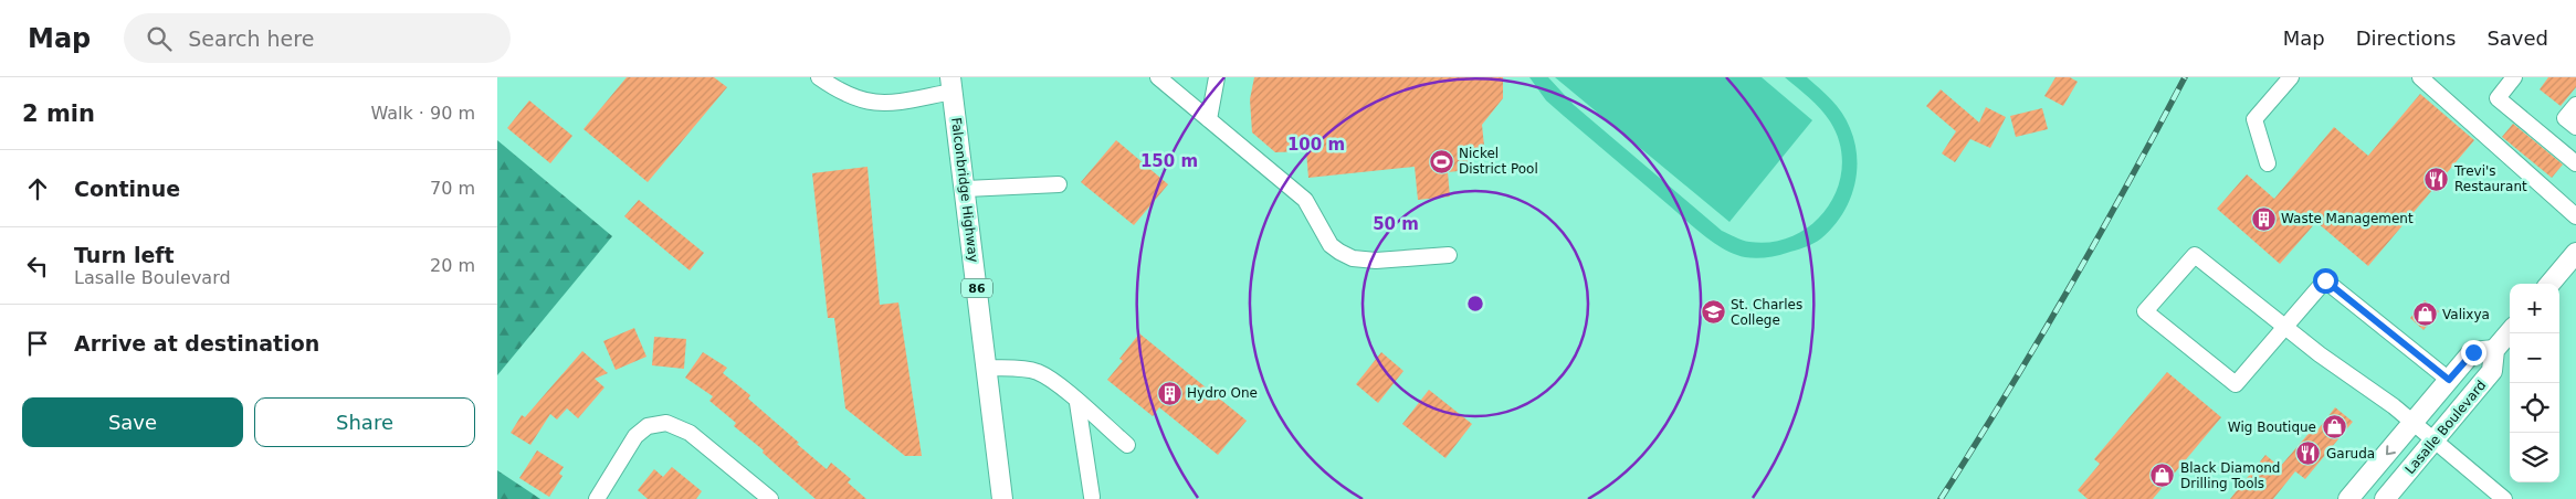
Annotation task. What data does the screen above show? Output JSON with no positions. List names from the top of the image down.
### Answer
{
  "streets": {
    "main road": ["Falconbridge Highway", "86", "Lasalle Boulevard"]
  },
  "places": {
    "sports": ["Nickel District Pool"],
    "restaurant": ["Trevi's Restaurant", "Garuda"],
    "building": ["Waste Management", "Hydro One"],
    "school or university": ["St. Charles College"],
    "shop": ["Valixya", "Wig Boutique", "Black Diamond Drilling Tools"]
  },
  "page": {
    "header": "Map",
    "search": "Search here",
    "nav": ["Map", "Directions", "Saved"],
    "heading": ["2 min", "Walk · 90 m"],
    "list": [
      ["Continue", "70 m"],
      ["Turn left", "Lasalle Boulevard", "20 m"],
      "Arrive at destination"
    ],
    "map_buttons": ["+", "−"],
    "buttons": ["Save", "Share"]
  },
  "rings": ["100 m", "150 m", "50 m"]
}
